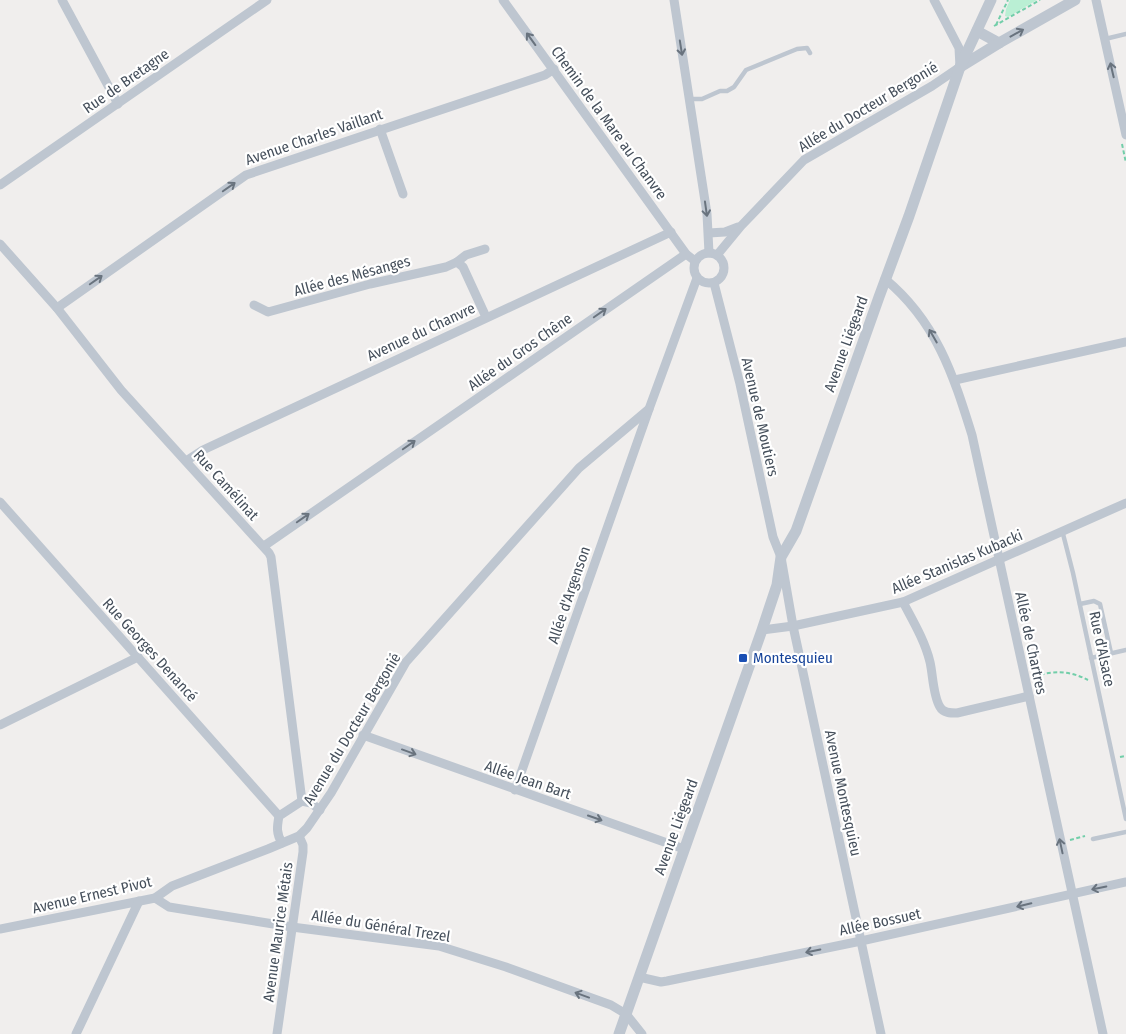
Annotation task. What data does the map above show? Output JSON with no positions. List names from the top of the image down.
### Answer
{
  "streets": {
    "street": [
      "Rue de Bretagne",
      "Allée du Docteur Bergonié",
      "Chemin de la Mare au Chanvre",
      "Avenue Charles Vaillant",
      "Allée des Mésanges",
      "Avenue du Chanvre",
      "Avenue Liégeard",
      "Allée du Gros Chêne",
      "Avenue de Moutiers",
      "Rue Camélinat",
      "Allée Stanislas Kubacki",
      "Allée d'Argenson",
      "Allée de Chartres",
      "Rue Georges Denancé",
      "Avenue du Docteur Bergonié",
      "Allée Jean Bart",
      "Avenue Montesquieu",
      "Avenue Ernest Pivot",
      "Allée Bossuet",
      "Allée du Général Trezel",
      "Avenue Maurice Métais"
    ],
    "lane": ["Rue d'Alsace"]
  },
  "crossings": [
    ["Allée du Docteur Bergonié", "Chemin de la Mare au Chanvre"],
    ["Allée du Docteur Bergonié", "Avenue Liégeard"],
    ["Allée du Docteur Bergonié", "Avenue de Moutiers"],
    ["Chemin de la Mare au Chanvre", "Avenue Charles Vaillant"],
    ["Chemin de la Mare au Chanvre", "Avenue du Chanvre"],
    ["Chemin de la Mare au Chanvre", "Allée du Gros Chêne"],
    ["Chemin de la Mare au Chanvre", "Avenue de Moutiers"],
    ["Avenue Charles Vaillant", "Rue Camélinat"],
    ["Avenue du Chanvre", "Rue Camélinat"],
    ["Avenue Liégeard", "Avenue de Moutiers"],
    ["Avenue Liégeard", "Allée de Chartres"],
    ["Avenue Liégeard", "Allée Jean Bart"],
    ["Avenue Liégeard", "Avenue Montesquieu"],
    ["Avenue Liégeard", "Allée Bossuet"],
    ["Avenue Liégeard", "Allée du Général Trezel"],
    ["Allée du Gros Chêne", "Rue Camélinat"],
    ["Avenue de Moutiers", "Avenue Montesquieu"],
    ["Allée Stanislas Kubacki", "Allée de Chartres"],
    ["Allée Stanislas Kubacki", "Rue d'Alsace"],
    ["Allée Stanislas Kubacki", "Avenue Montesquieu"],
    ["Allée d'Argenson", "Avenue du Docteur Bergonié"],
    ["Allée d'Argenson", "Allée Jean Bart"],
    ["Allée de Chartres", "Allée Bossuet"],
    ["Avenue du Docteur Bergonié", "Allée Jean Bart"],
    ["Avenue du Docteur Bergonié", "Avenue Ernest Pivot"],
    ["Avenue du Docteur Bergonié", "Avenue Maurice Métais"],
    ["Avenue Montesquieu", "Allée Bossuet"],
    ["Avenue Ernest Pivot", "Allée du Général Trezel"],
    ["Avenue Ernest Pivot", "Avenue Maurice Métais"],
    ["Allée du Général Trezel", "Avenue Maurice Métais"]
  ],
  "one_way": [
    "Avenue Charles Vaillant",
    "Allée du Gros Chêne",
    "Allée Jean Bart",
    "Allée Bossuet",
    "Allée du Général Trezel"
  ],
  "places": {
    "transit": ["Montesquieu"]
  }
}
